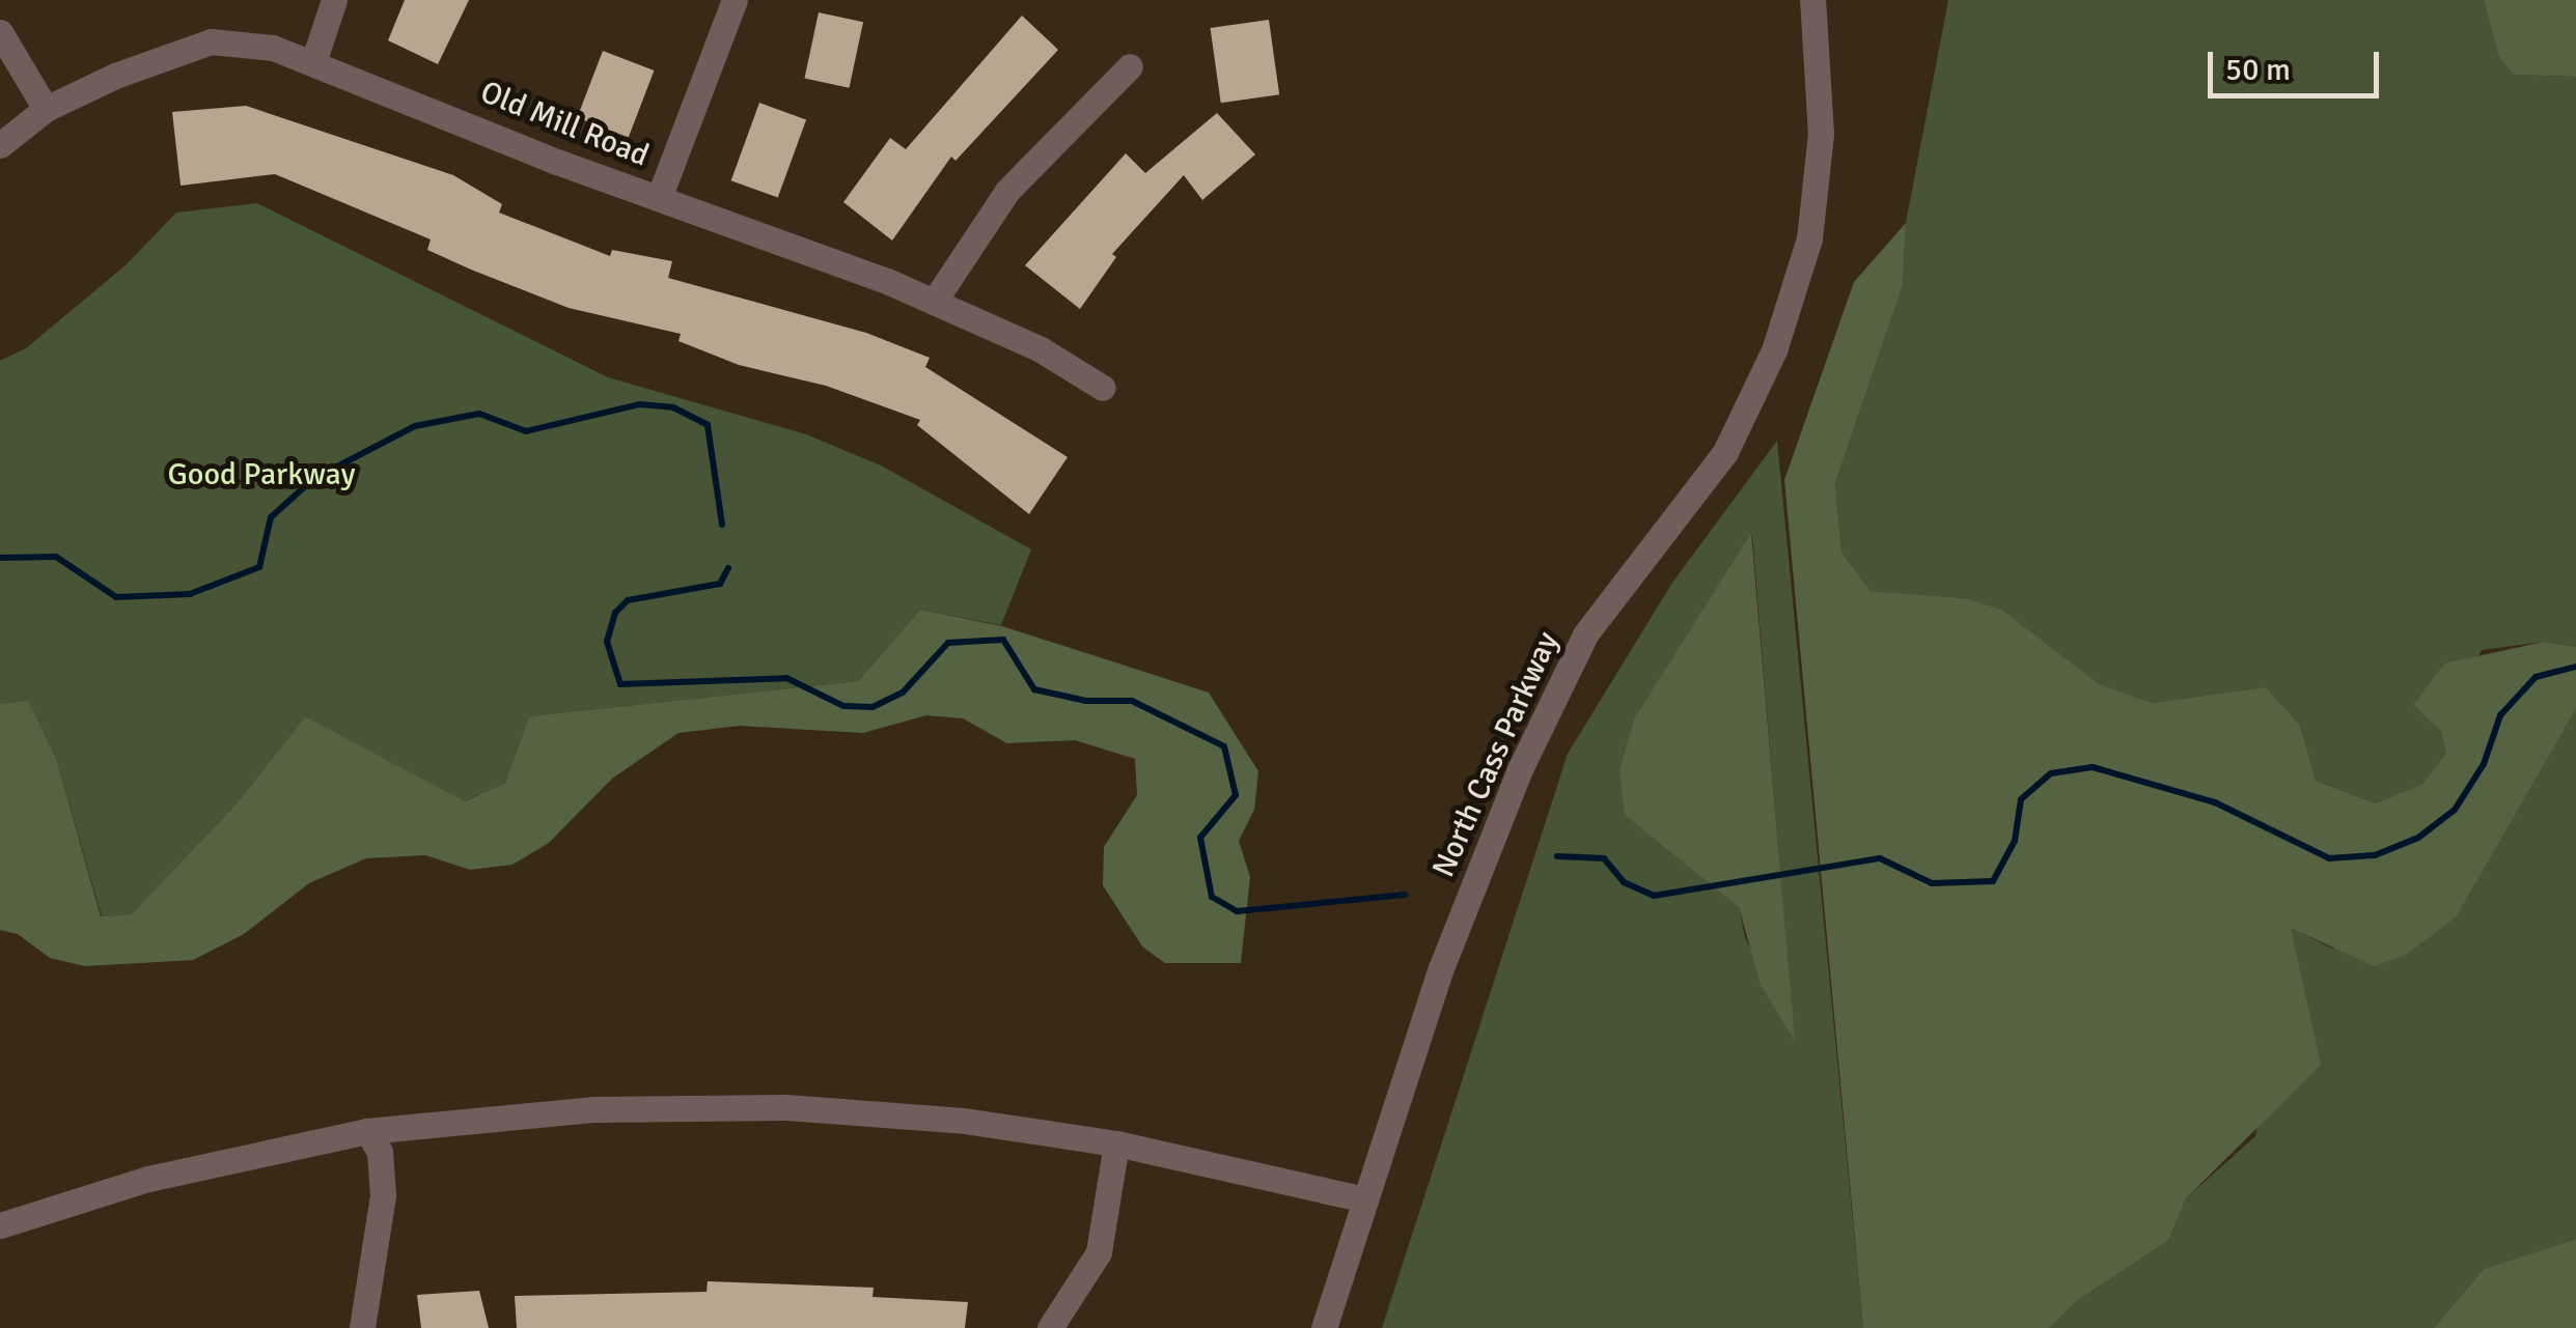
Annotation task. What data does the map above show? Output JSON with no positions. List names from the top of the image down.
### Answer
{
  "streets": {
    "street": ["Old Mill Road", "North Cass Parkway"]
  },
  "parks": ["Good Parkway"],
  "scale_bar": "50 m"
}
